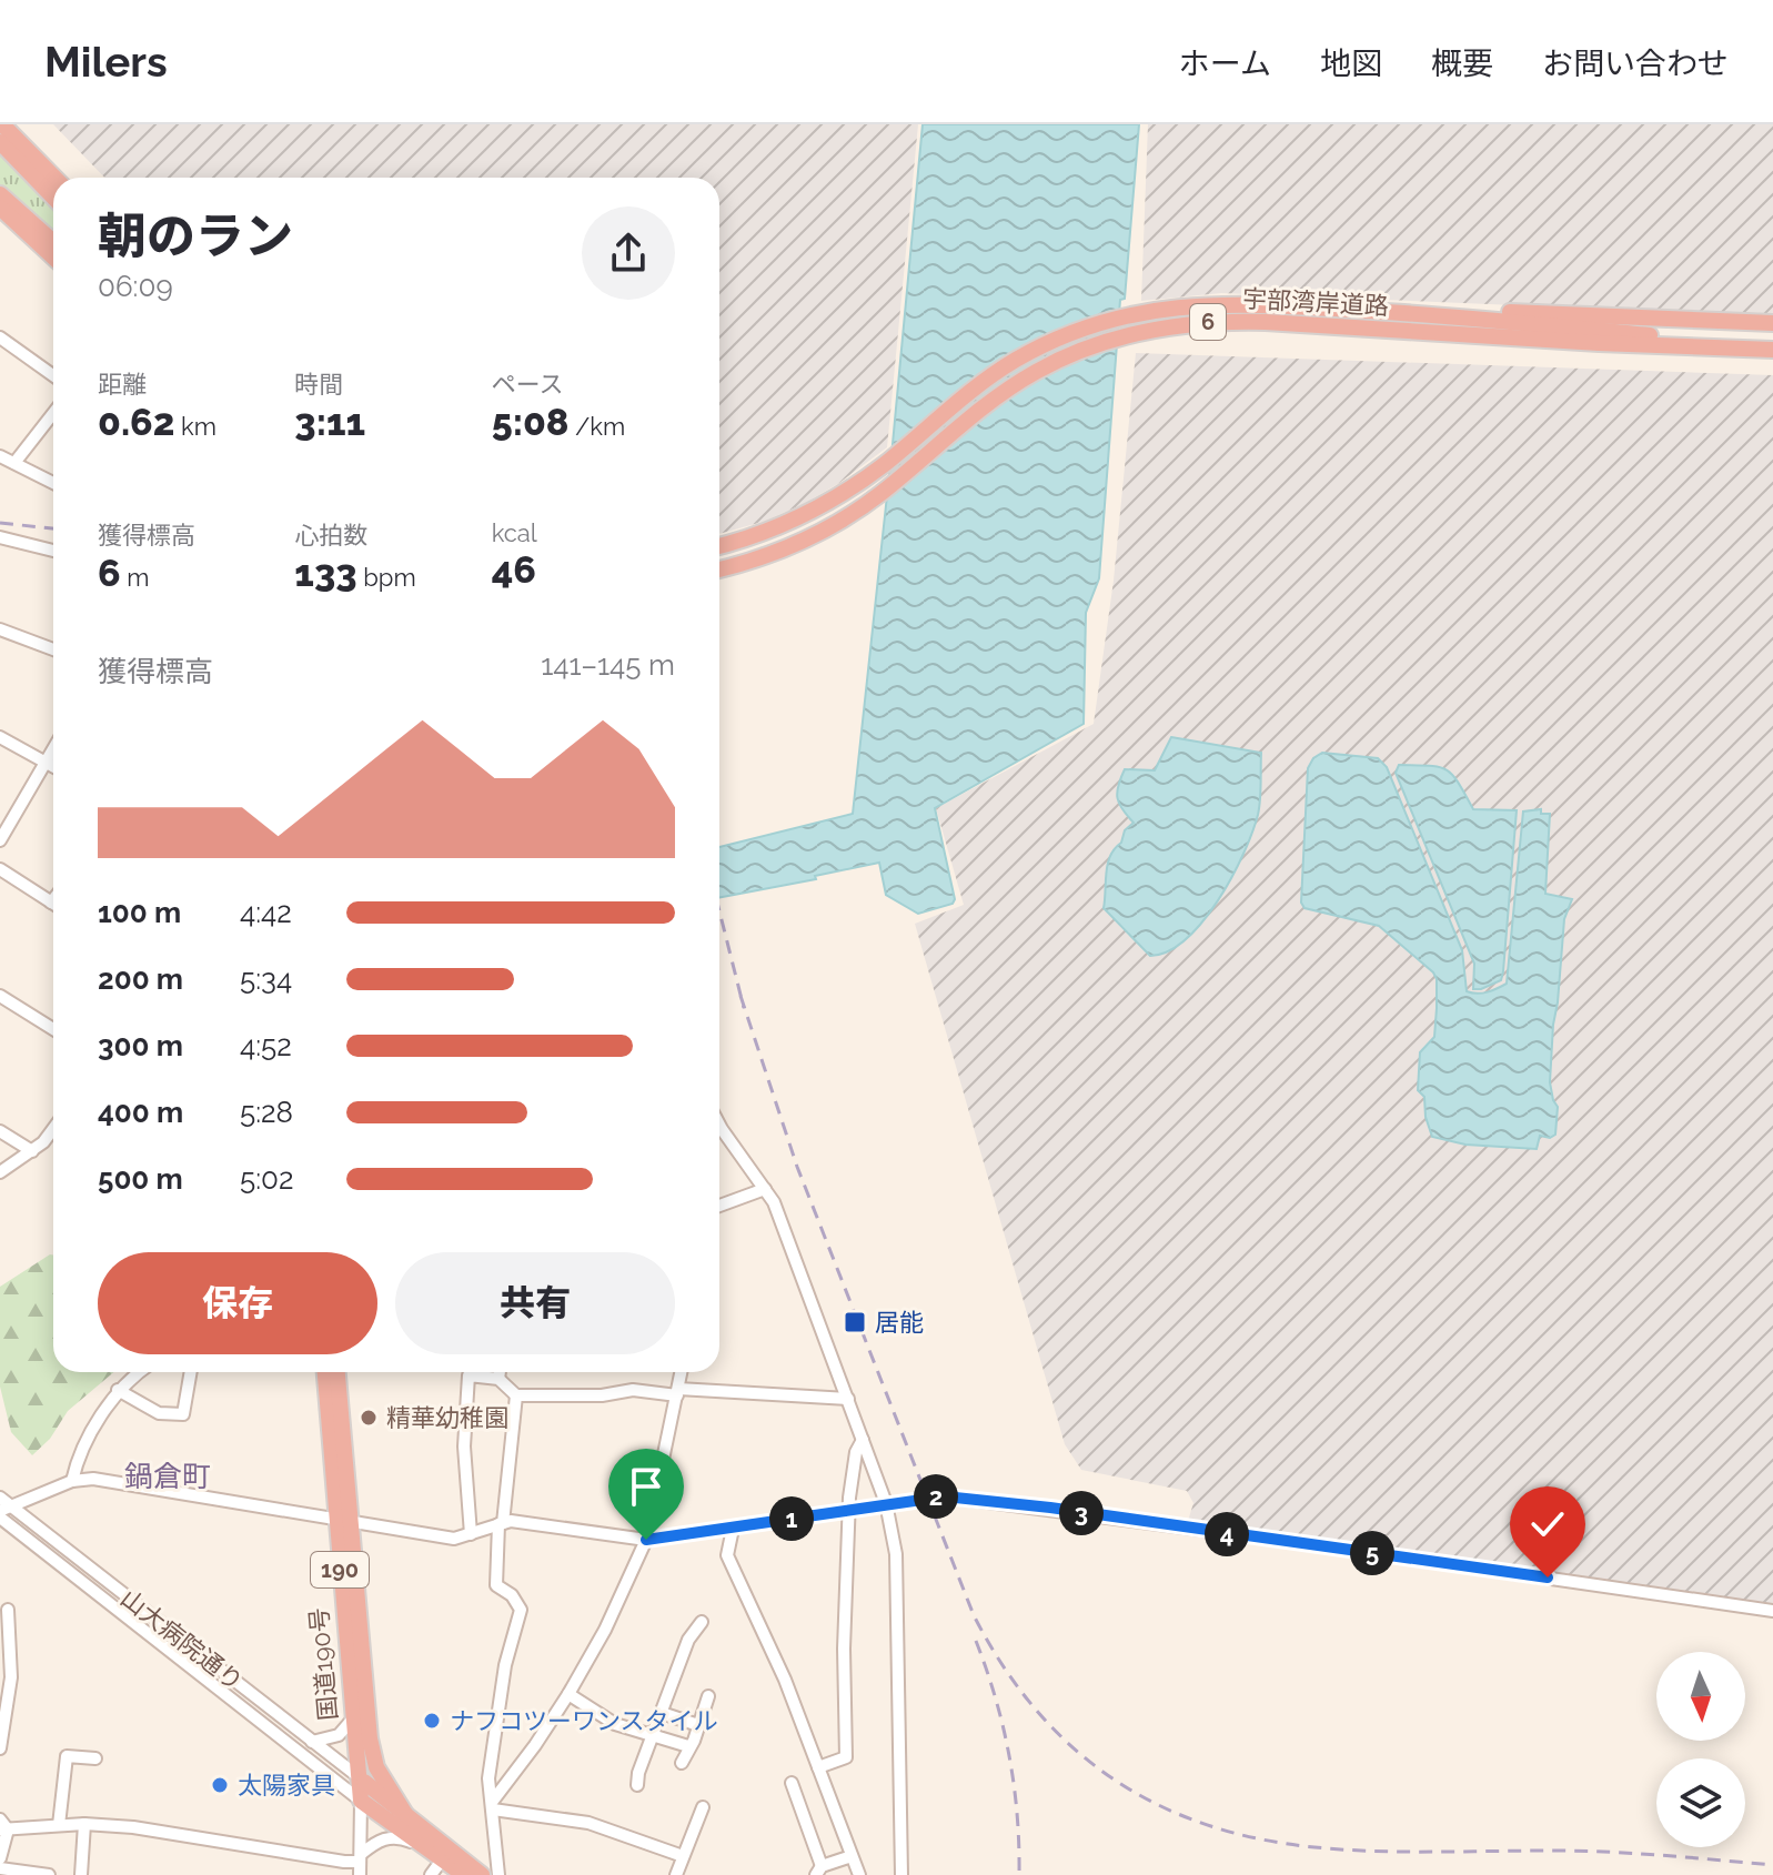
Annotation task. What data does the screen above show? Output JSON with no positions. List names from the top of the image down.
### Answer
{
  "streets": {
    "highway": [
      "宇部湾岸道路",
      "6",
      "190",
      "国道190号"
    ],
    "street": ["山大病院通り"]
  },
  "crossings": [
    ["山大病院通り", "国道190号"]
  ],
  "districts": ["鍋倉町"],
  "places": {
    "transit": ["居能"],
    "other": ["精華幼稚園", "ナフコツーワンスタイル", "太陽家具"]
  },
  "north": "bottom",
  "page": {
    "header": "Milers",
    "nav": [
      "ホーム",
      "地図",
      "概要",
      "お問い合わせ"
    ],
    "heading": ["朝のラン", "06:09"],
    "stats": [
      ["距離", "0.62 km"],
      ["時間", "3:11"],
      ["ペース", "5:08 /km"],
      ["獲得標高", "6 m"],
      ["心拍数", "133 bpm"],
      ["kcal", "46"]
    ],
    "chart": ["獲得標高", "141–145 m"],
    "list": [
      {
        "name": "100 m",
        "note": "4:42"
      },
      {
        "name": "200 m",
        "note": "5:34"
      },
      {
        "name": "300 m",
        "note": "4:52"
      },
      {
        "name": "400 m",
        "note": "5:28"
      },
      {
        "name": "500 m",
        "note": "5:02"
      }
    ],
    "buttons": ["保存", "共有"],
    "pins": [
      "2",
      "3",
      "1",
      "4",
      "5"
    ]
  }
}
